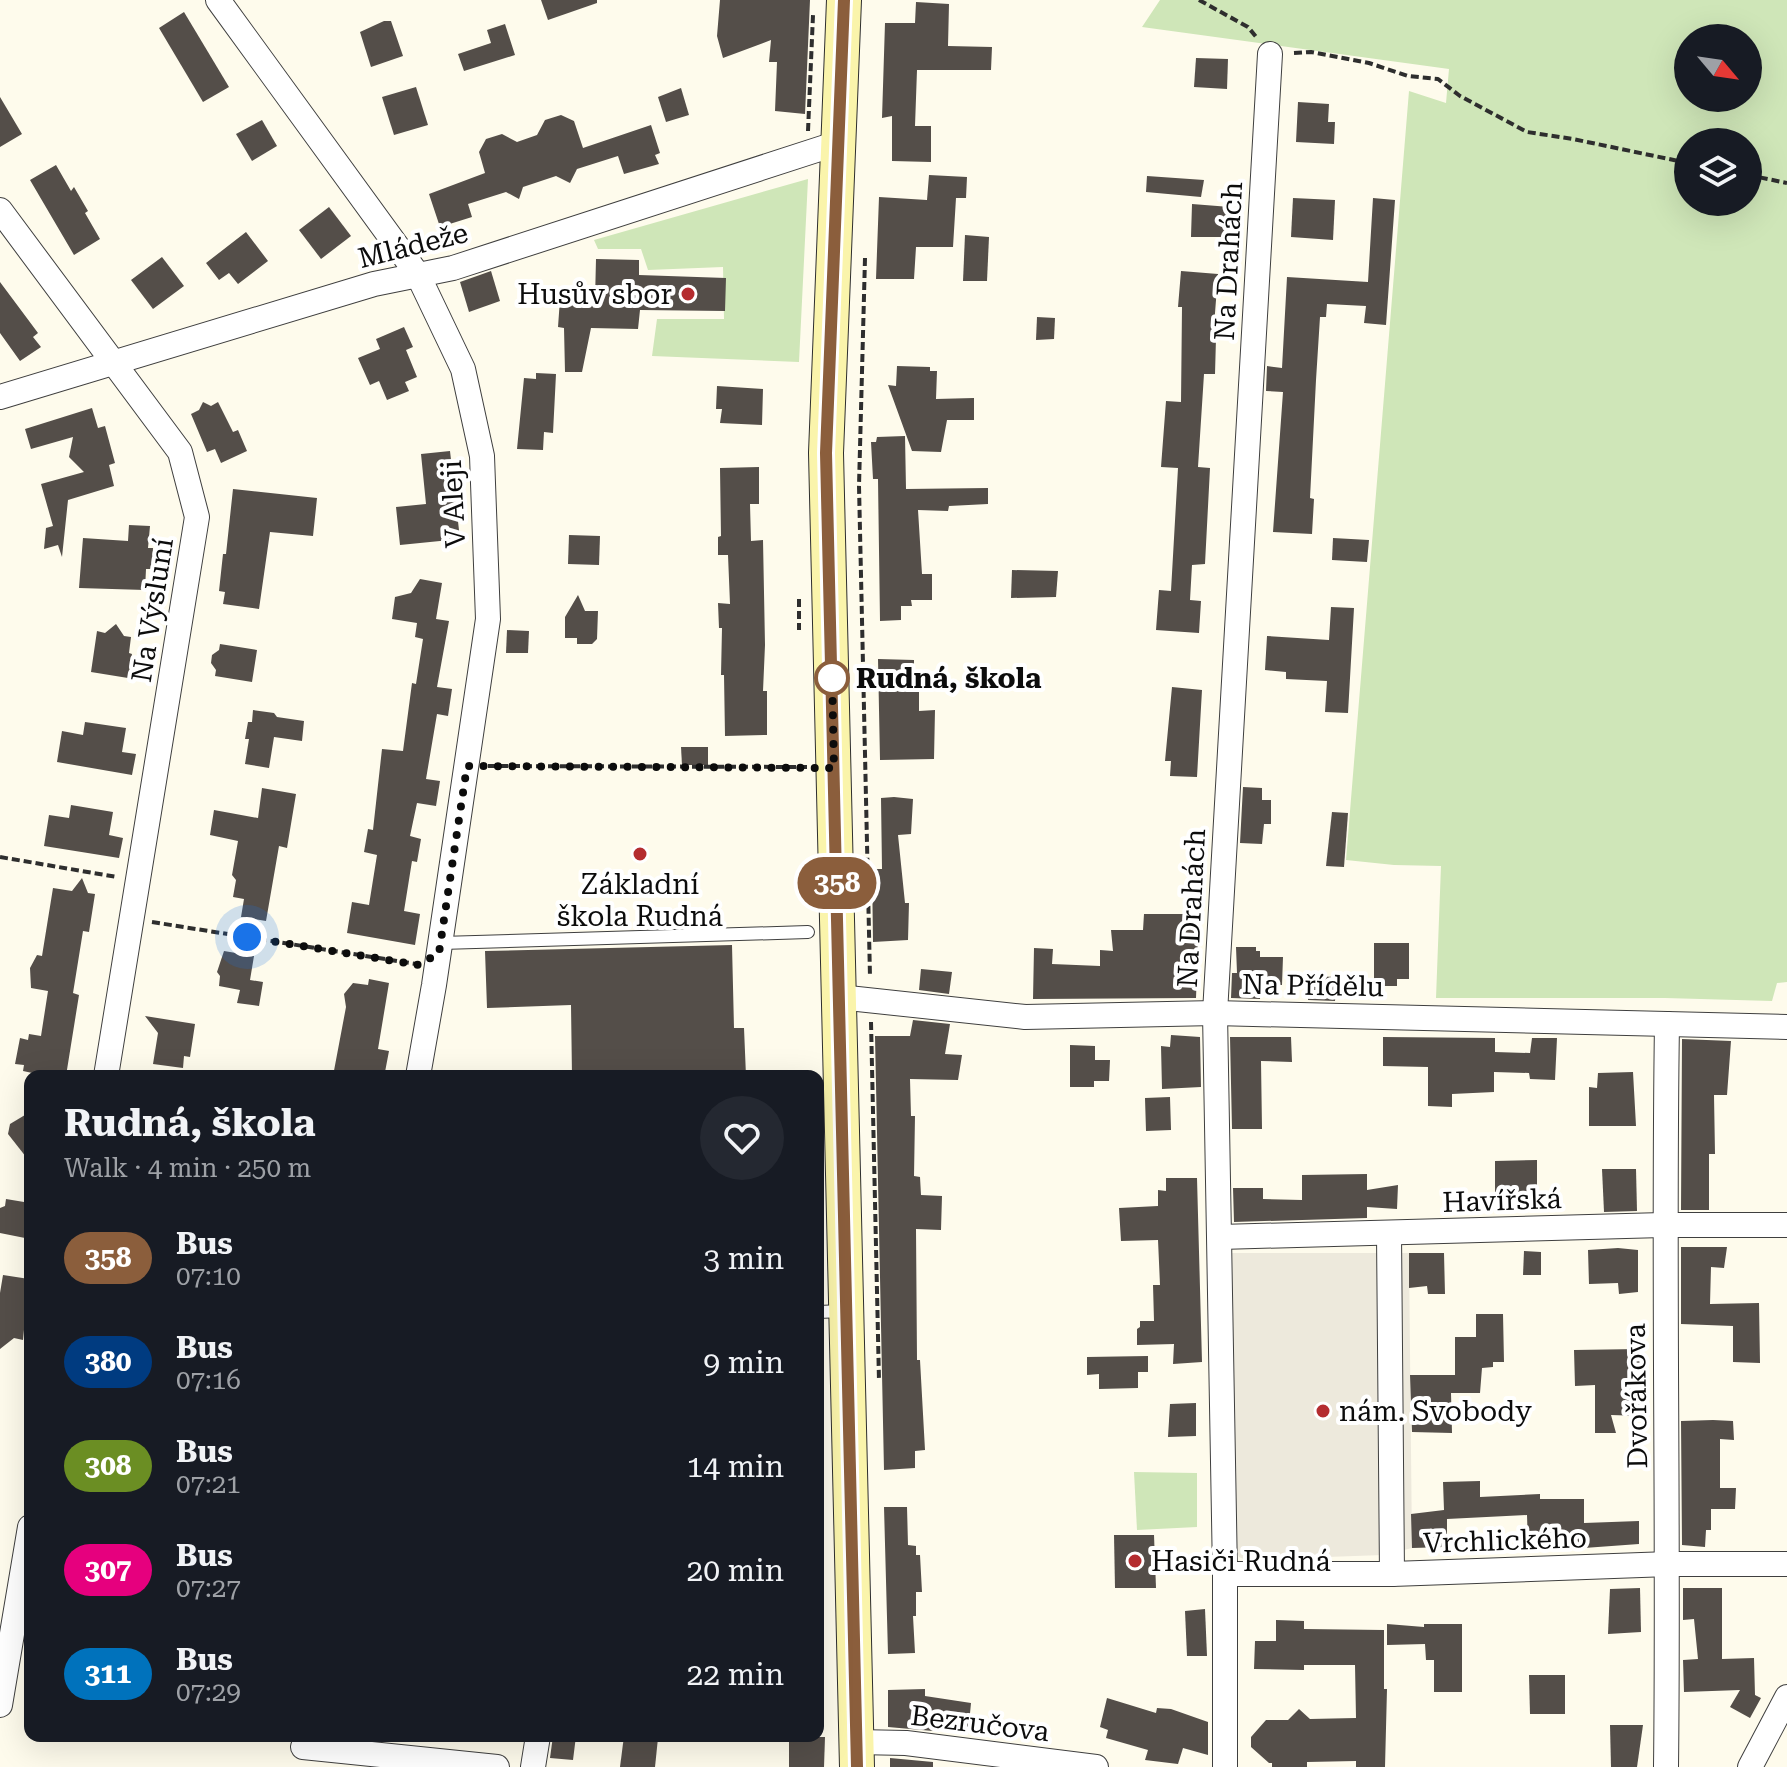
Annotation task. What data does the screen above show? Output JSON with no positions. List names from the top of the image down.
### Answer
{
  "streets": {
    "street": [
      "Mládeže",
      "Na Drahách",
      "V Aleji",
      "Na Výsluní",
      "Na Přídělu",
      "Havířská",
      "Dvořákova",
      "Vrchlického",
      "Bezručova"
    ]
  },
  "crossings": [
    ["Mládeže", "V Aleji"],
    ["Mládeže", "Na Výsluní"],
    ["Na Drahách", "Na Přídělu"],
    ["Na Drahách", "Havířská"],
    ["Na Drahách", "Vrchlického"],
    ["Na Přídělu", "Dvořákova"],
    ["Havířská", "Dvořákova"],
    ["Dvořákova", "Vrchlického"]
  ],
  "places": [
    "Husův sbor",
    "Rudná, škola",
    "Základní škola Rudná",
    "nám. Svobody",
    "Hasiči Rudná"
  ],
  "lines": ["bus line 358"],
  "north": "bottom right",
  "page": {
    "on_map": "358",
    "heading": ["Rudná, škola", "Walk · 4 min · 250 m"],
    "list": [
      {
        "mark": "358",
        "name": "Bus",
        "note": "07:10",
        "value": "3 min"
      },
      {
        "mark": "380",
        "name": "Bus",
        "note": "07:16",
        "value": "9 min"
      },
      {
        "mark": "308",
        "name": "Bus",
        "note": "07:21",
        "value": "14 min"
      },
      {
        "mark": "307",
        "name": "Bus",
        "note": "07:27",
        "value": "20 min"
      },
      {
        "mark": "311",
        "name": "Bus",
        "note": "07:29",
        "value": "22 min"
      }
    ]
  }
}
